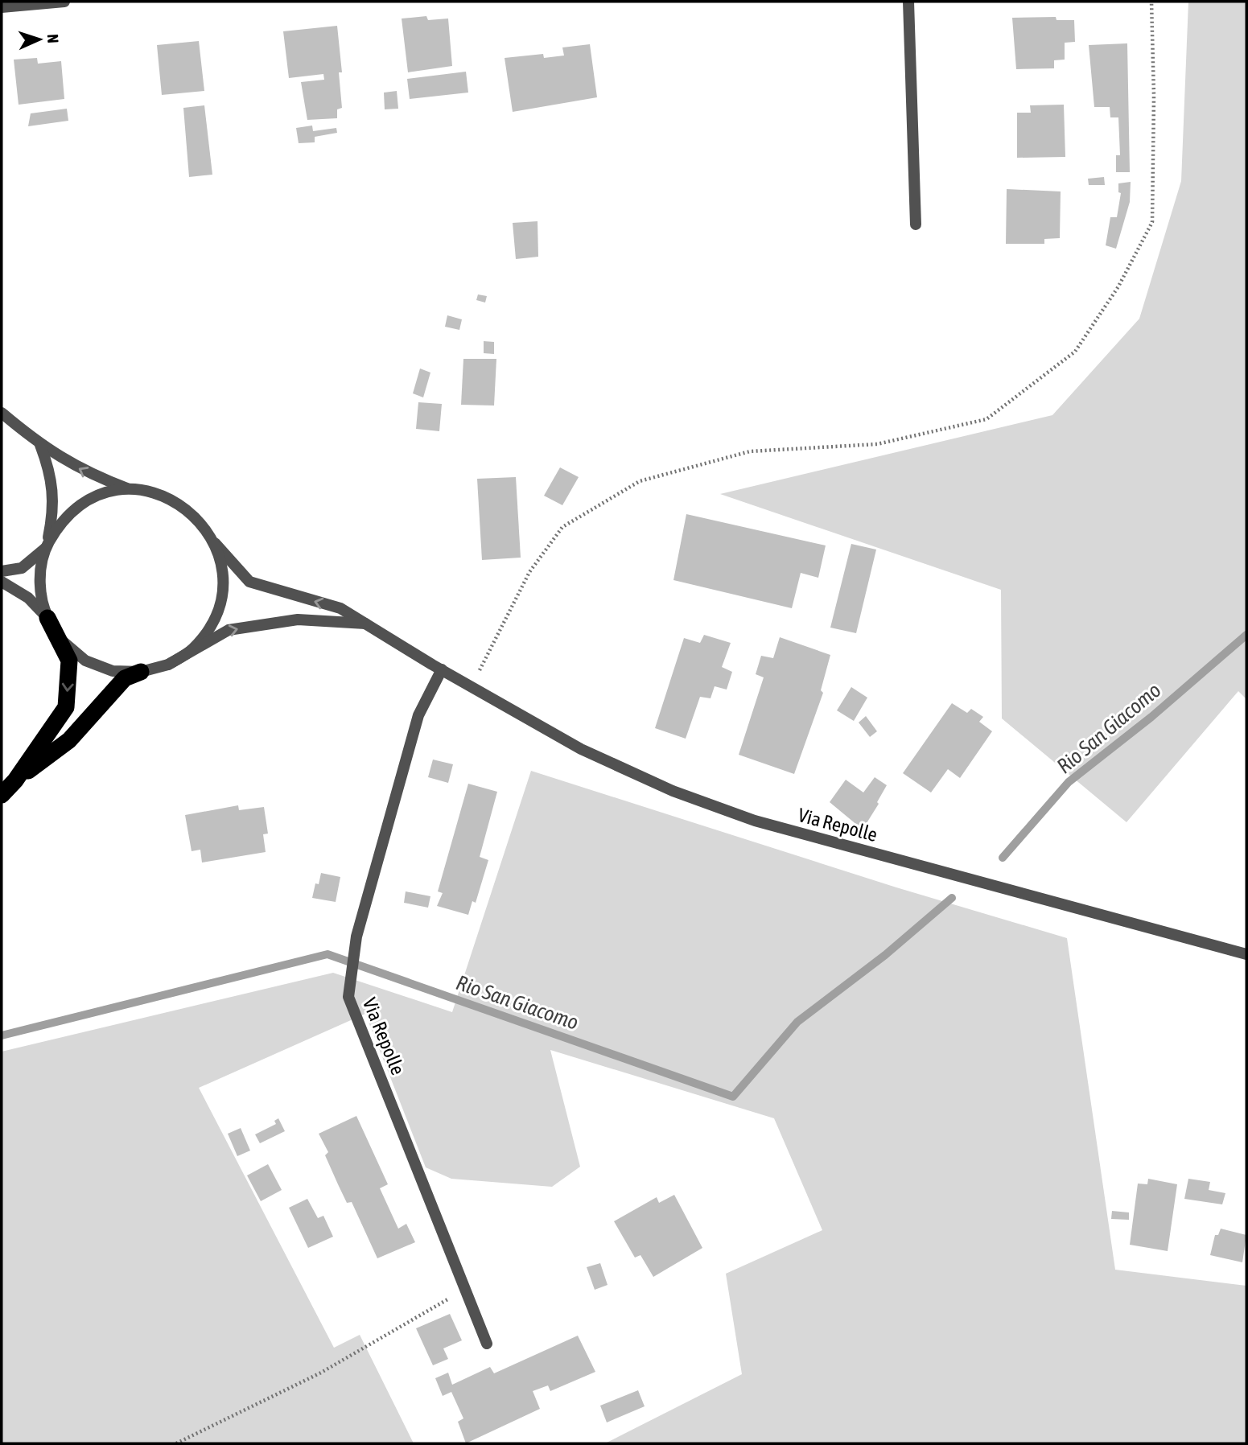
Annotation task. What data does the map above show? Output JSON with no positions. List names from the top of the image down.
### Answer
{
  "streets": {
    "street": ["Via Repolle"]
  },
  "water": ["Rio San Giacomo"],
  "north": "right"
}
